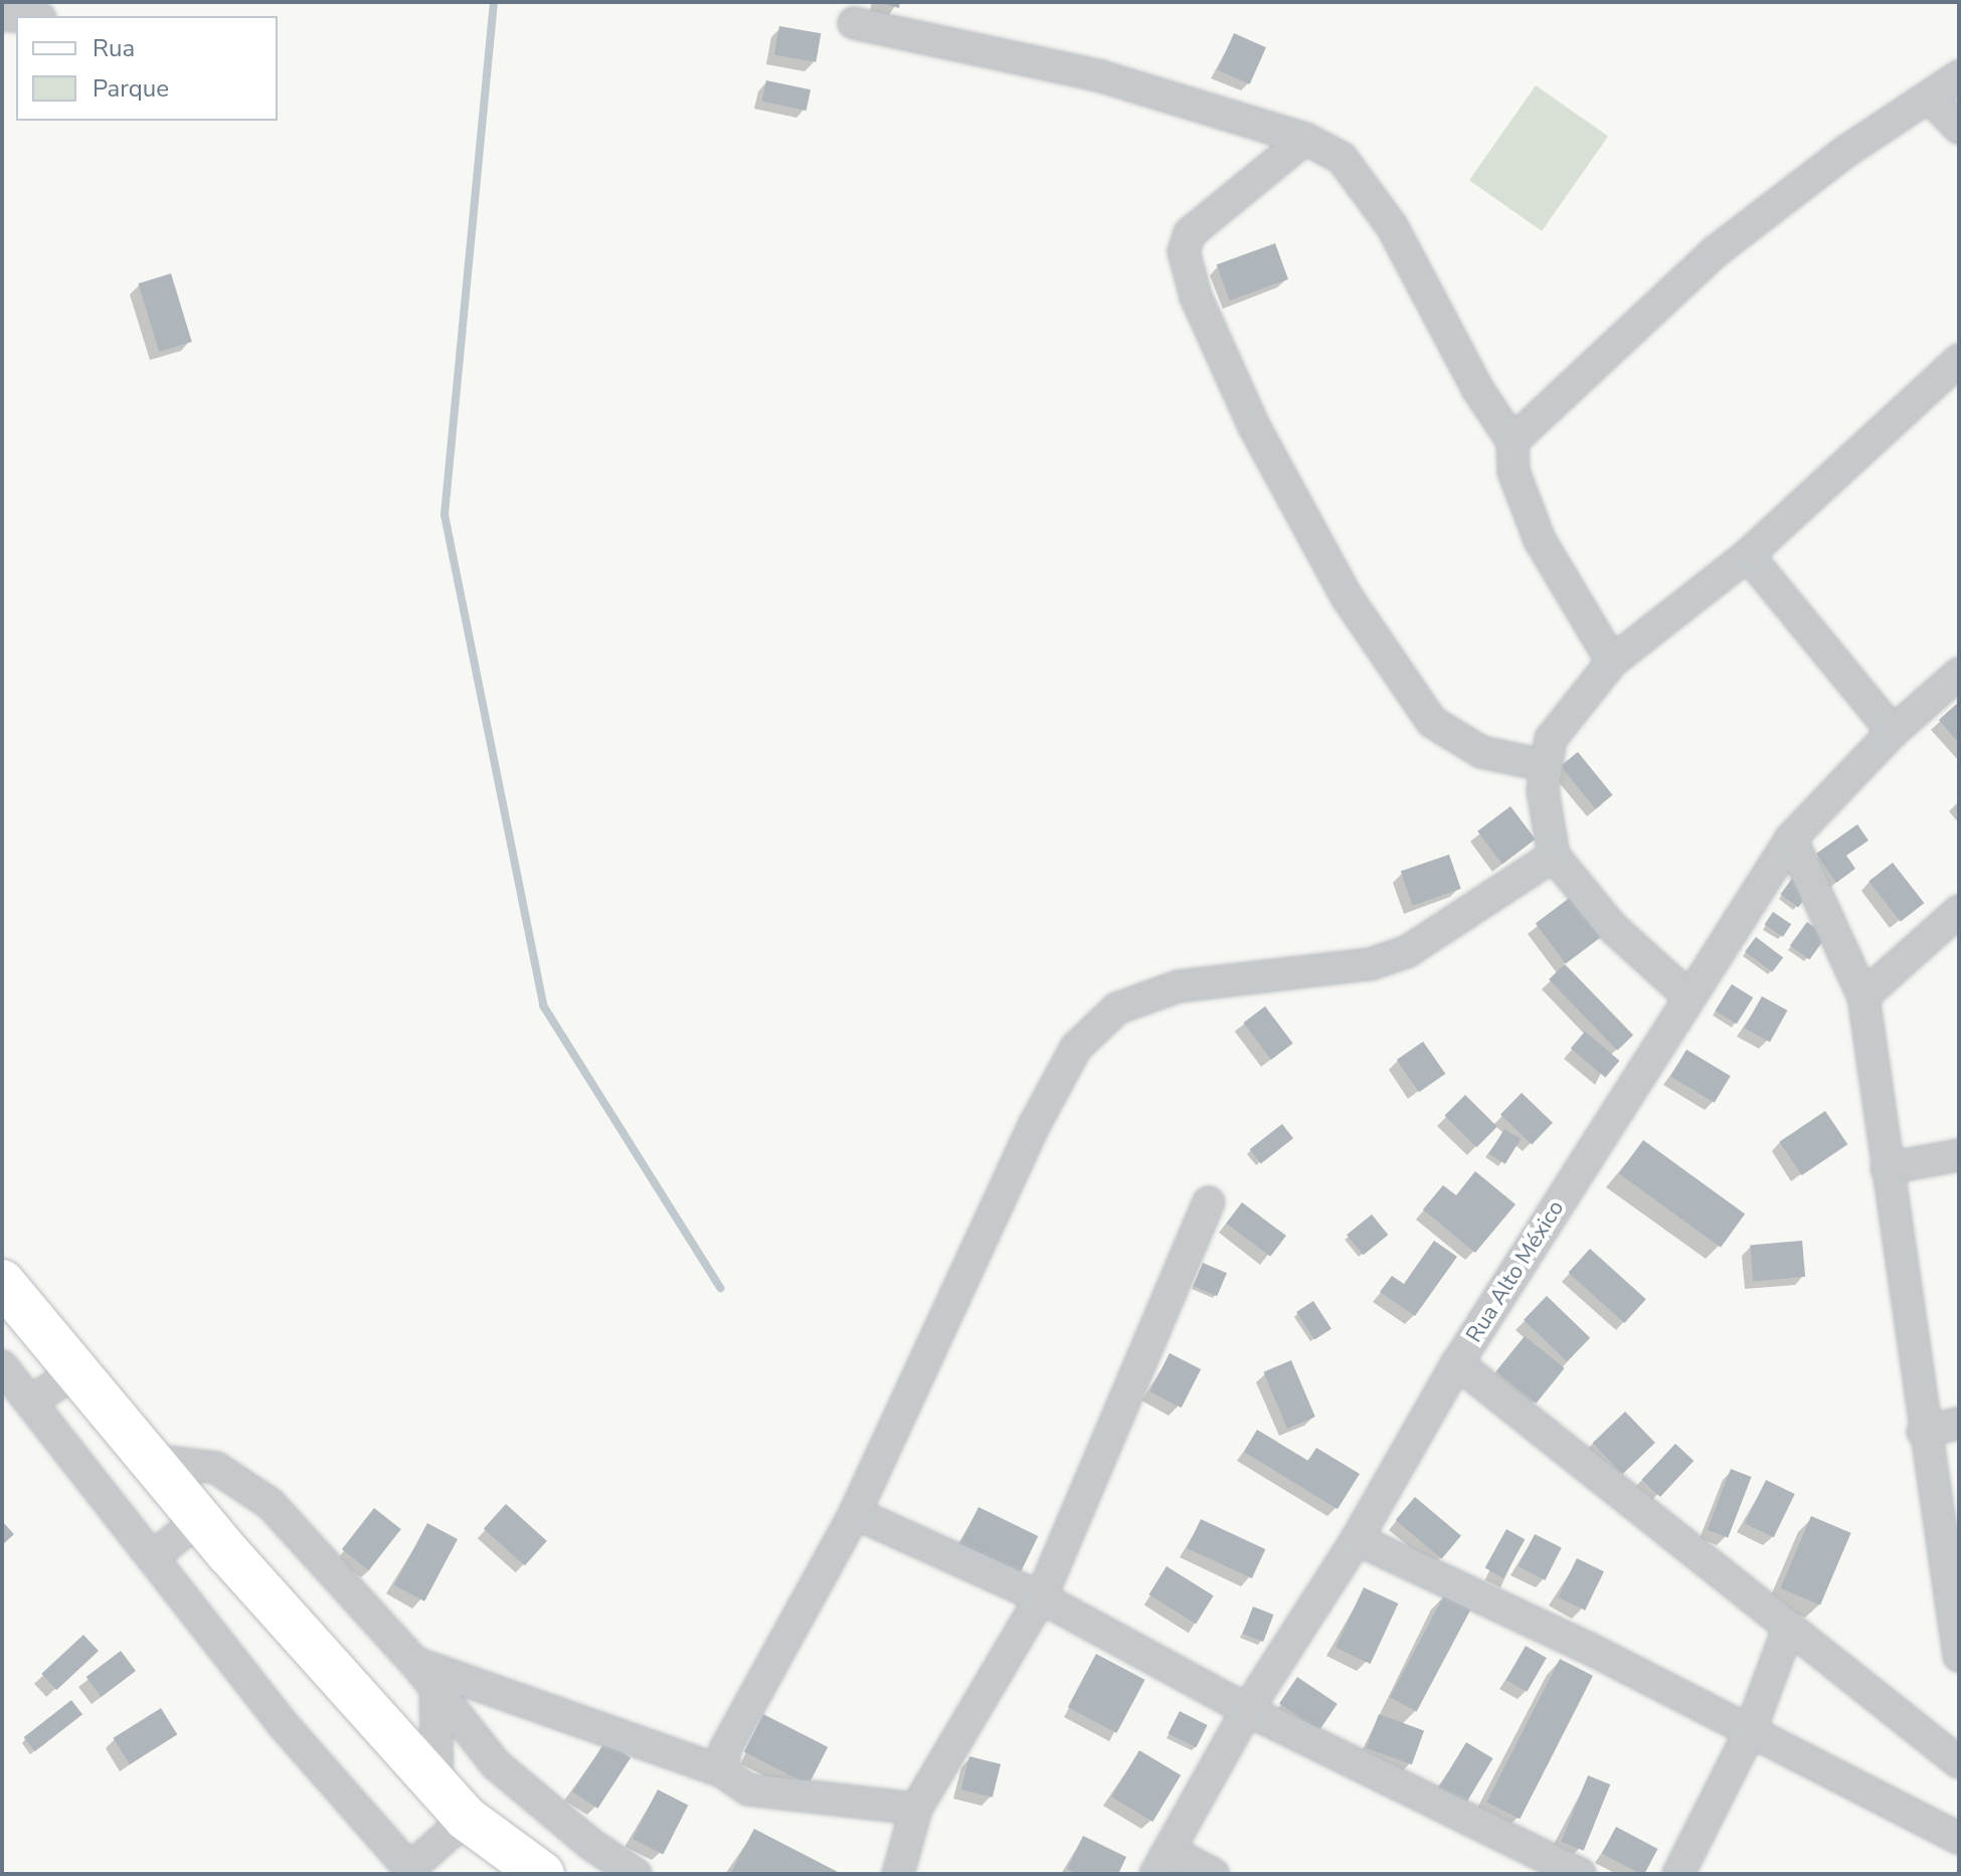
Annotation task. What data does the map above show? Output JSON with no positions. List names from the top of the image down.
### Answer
{
  "streets": {
    "street": ["Rua Alto México"]
  },
  "legend": ["Rua", "Parque"]
}
